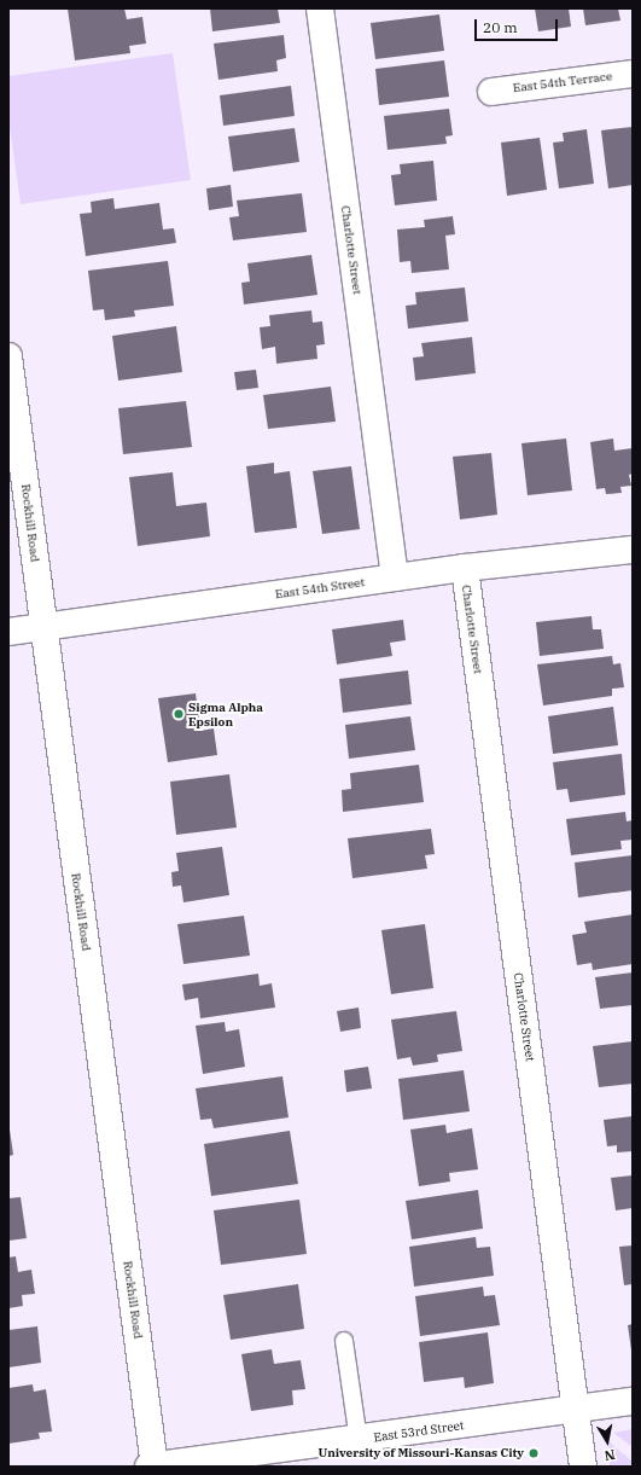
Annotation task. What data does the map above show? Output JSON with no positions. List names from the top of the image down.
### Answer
{
  "streets": {
    "street": [
      "East 54th Terrace",
      "Charlotte Street",
      "Rockhill Road",
      "East 54th Street",
      "East 53rd Street"
    ]
  },
  "crossings": [
    ["Charlotte Street", "East 54th Street"],
    ["Charlotte Street", "East 53rd Street"],
    ["Rockhill Road", "East 54th Street"],
    ["Rockhill Road", "East 53rd Street"]
  ],
  "places": ["Sigma Alpha Epsilon", "University of Missouri-Kansas City"],
  "scale_bar": "20 m",
  "north": "bottom"
}
